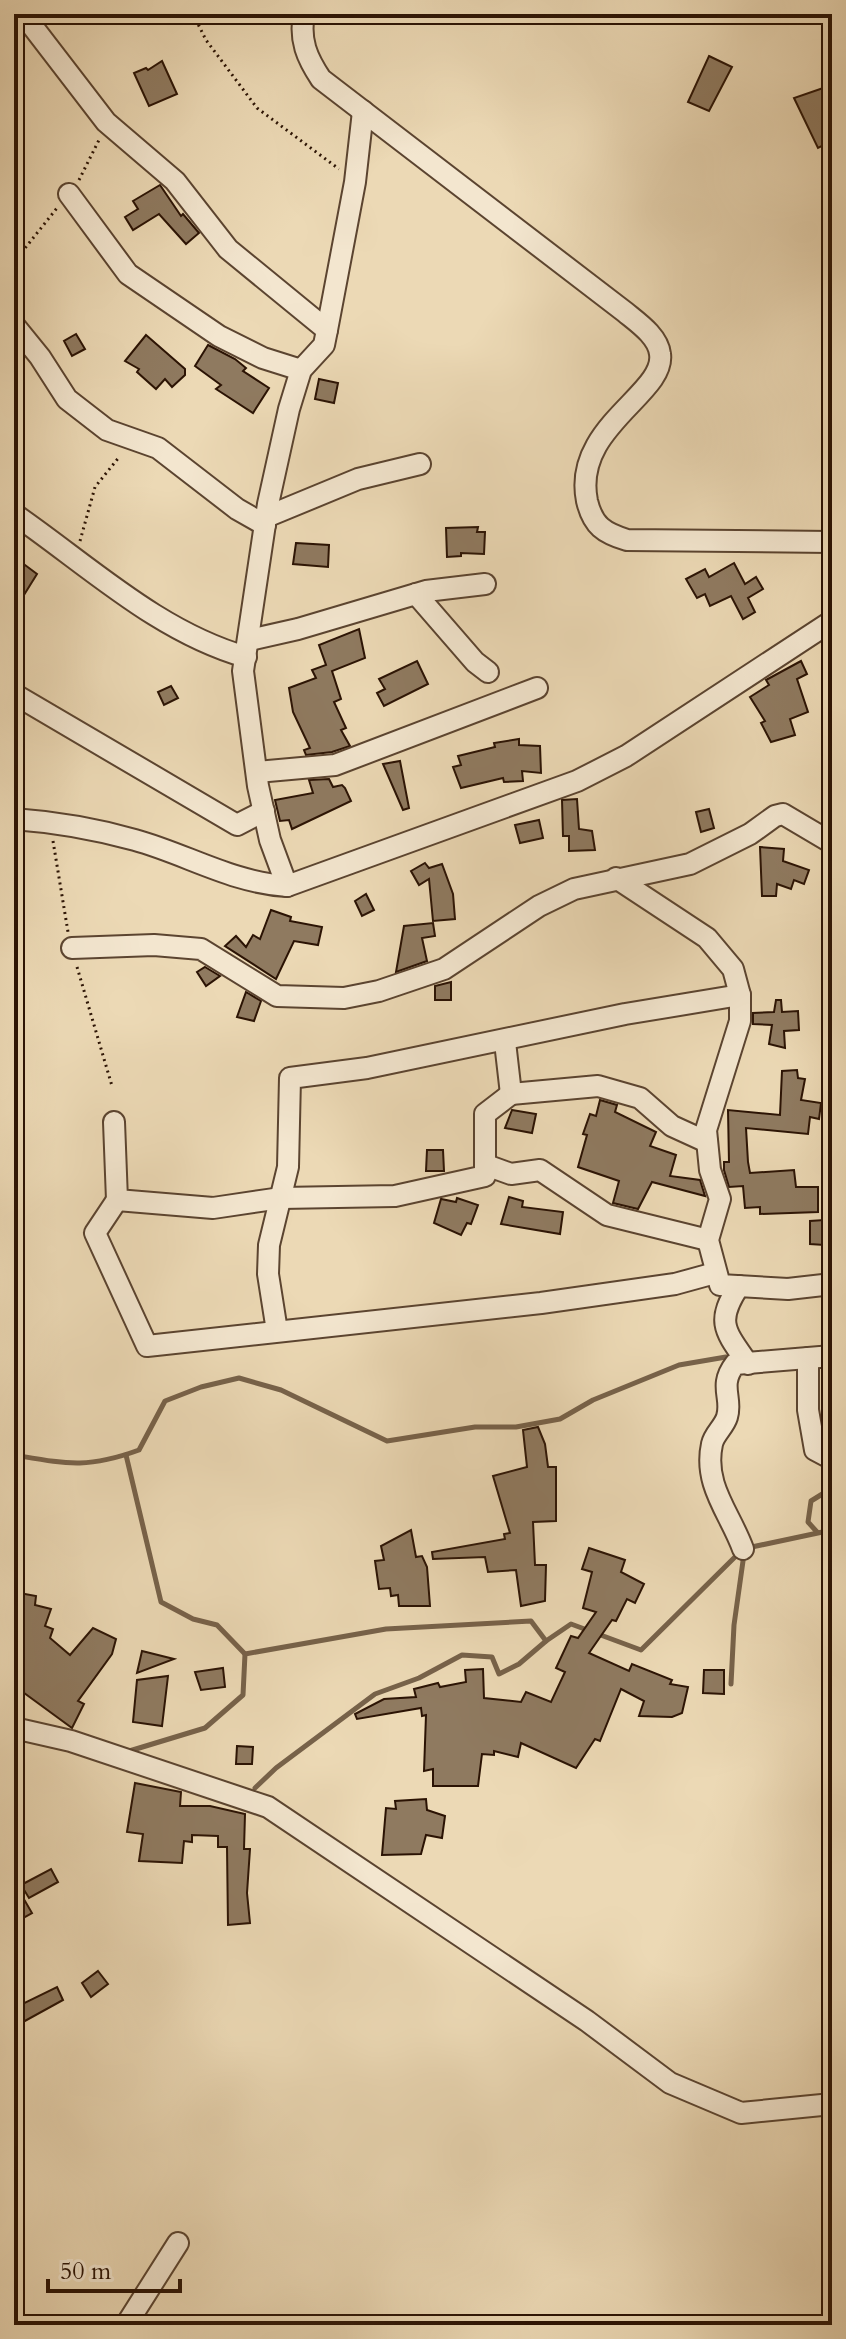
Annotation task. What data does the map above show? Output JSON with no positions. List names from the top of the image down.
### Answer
{
  "scale_bar": "50 m"
}
